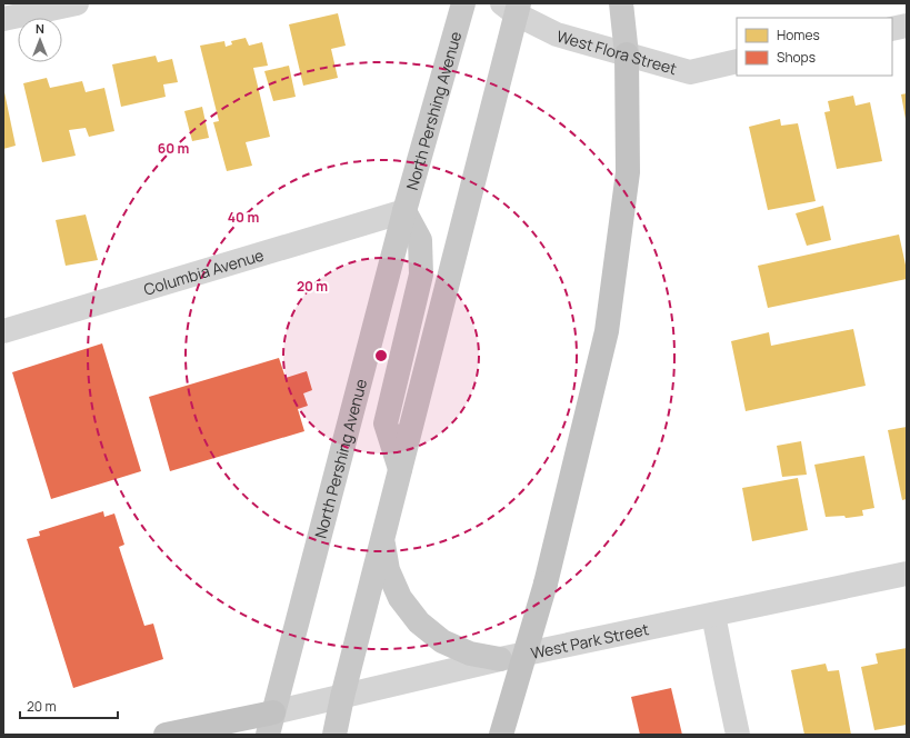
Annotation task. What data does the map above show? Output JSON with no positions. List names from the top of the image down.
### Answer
{
  "streets": {
    "main road": ["North Pershing Avenue"],
    "street": ["West Flora Street", "Columbia Avenue", "West Park Street"]
  },
  "crossings": [
    ["North Pershing Avenue", "Columbia Avenue"],
    ["North Pershing Avenue", "West Park Street"]
  ],
  "legend": ["Homes", "Shops"],
  "scale_bar": "20 m",
  "north": "top",
  "rings": ["60 m", "40 m", "20 m"]
}
